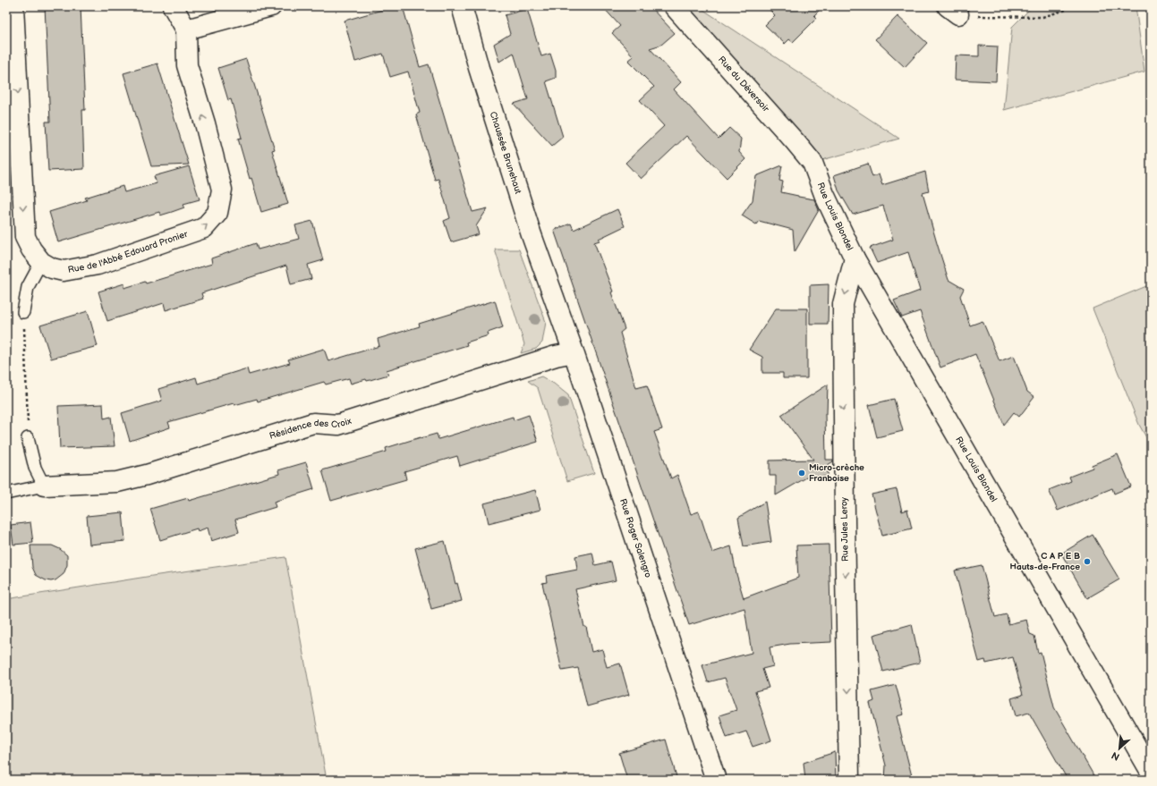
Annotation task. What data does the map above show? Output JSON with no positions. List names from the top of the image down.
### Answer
{
  "streets": {
    "street": [
      "Rue du Déversoir",
      "Chaussée Brunehaut",
      "Rue Louis Blondel",
      "Rue de l'Abbé Edouard Pronier",
      "Résidence des Croix",
      "Rue Jules Leroy",
      "Rue Roger Salengro"
    ]
  },
  "crossings": [
    ["Rue du Déversoir", "Rue Louis Blondel"],
    ["Chaussée Brunehaut", "Rue Roger Salengro"],
    ["Rue Louis Blondel", "Rue Jules Leroy"],
    ["Résidence des Croix", "Rue Roger Salengro"]
  ],
  "one_way": ["Rue Jules Leroy"],
  "places": ["Micro-crèche Franboise", "C A P E B Hauts-de-France"],
  "north": "bottom left"
}
